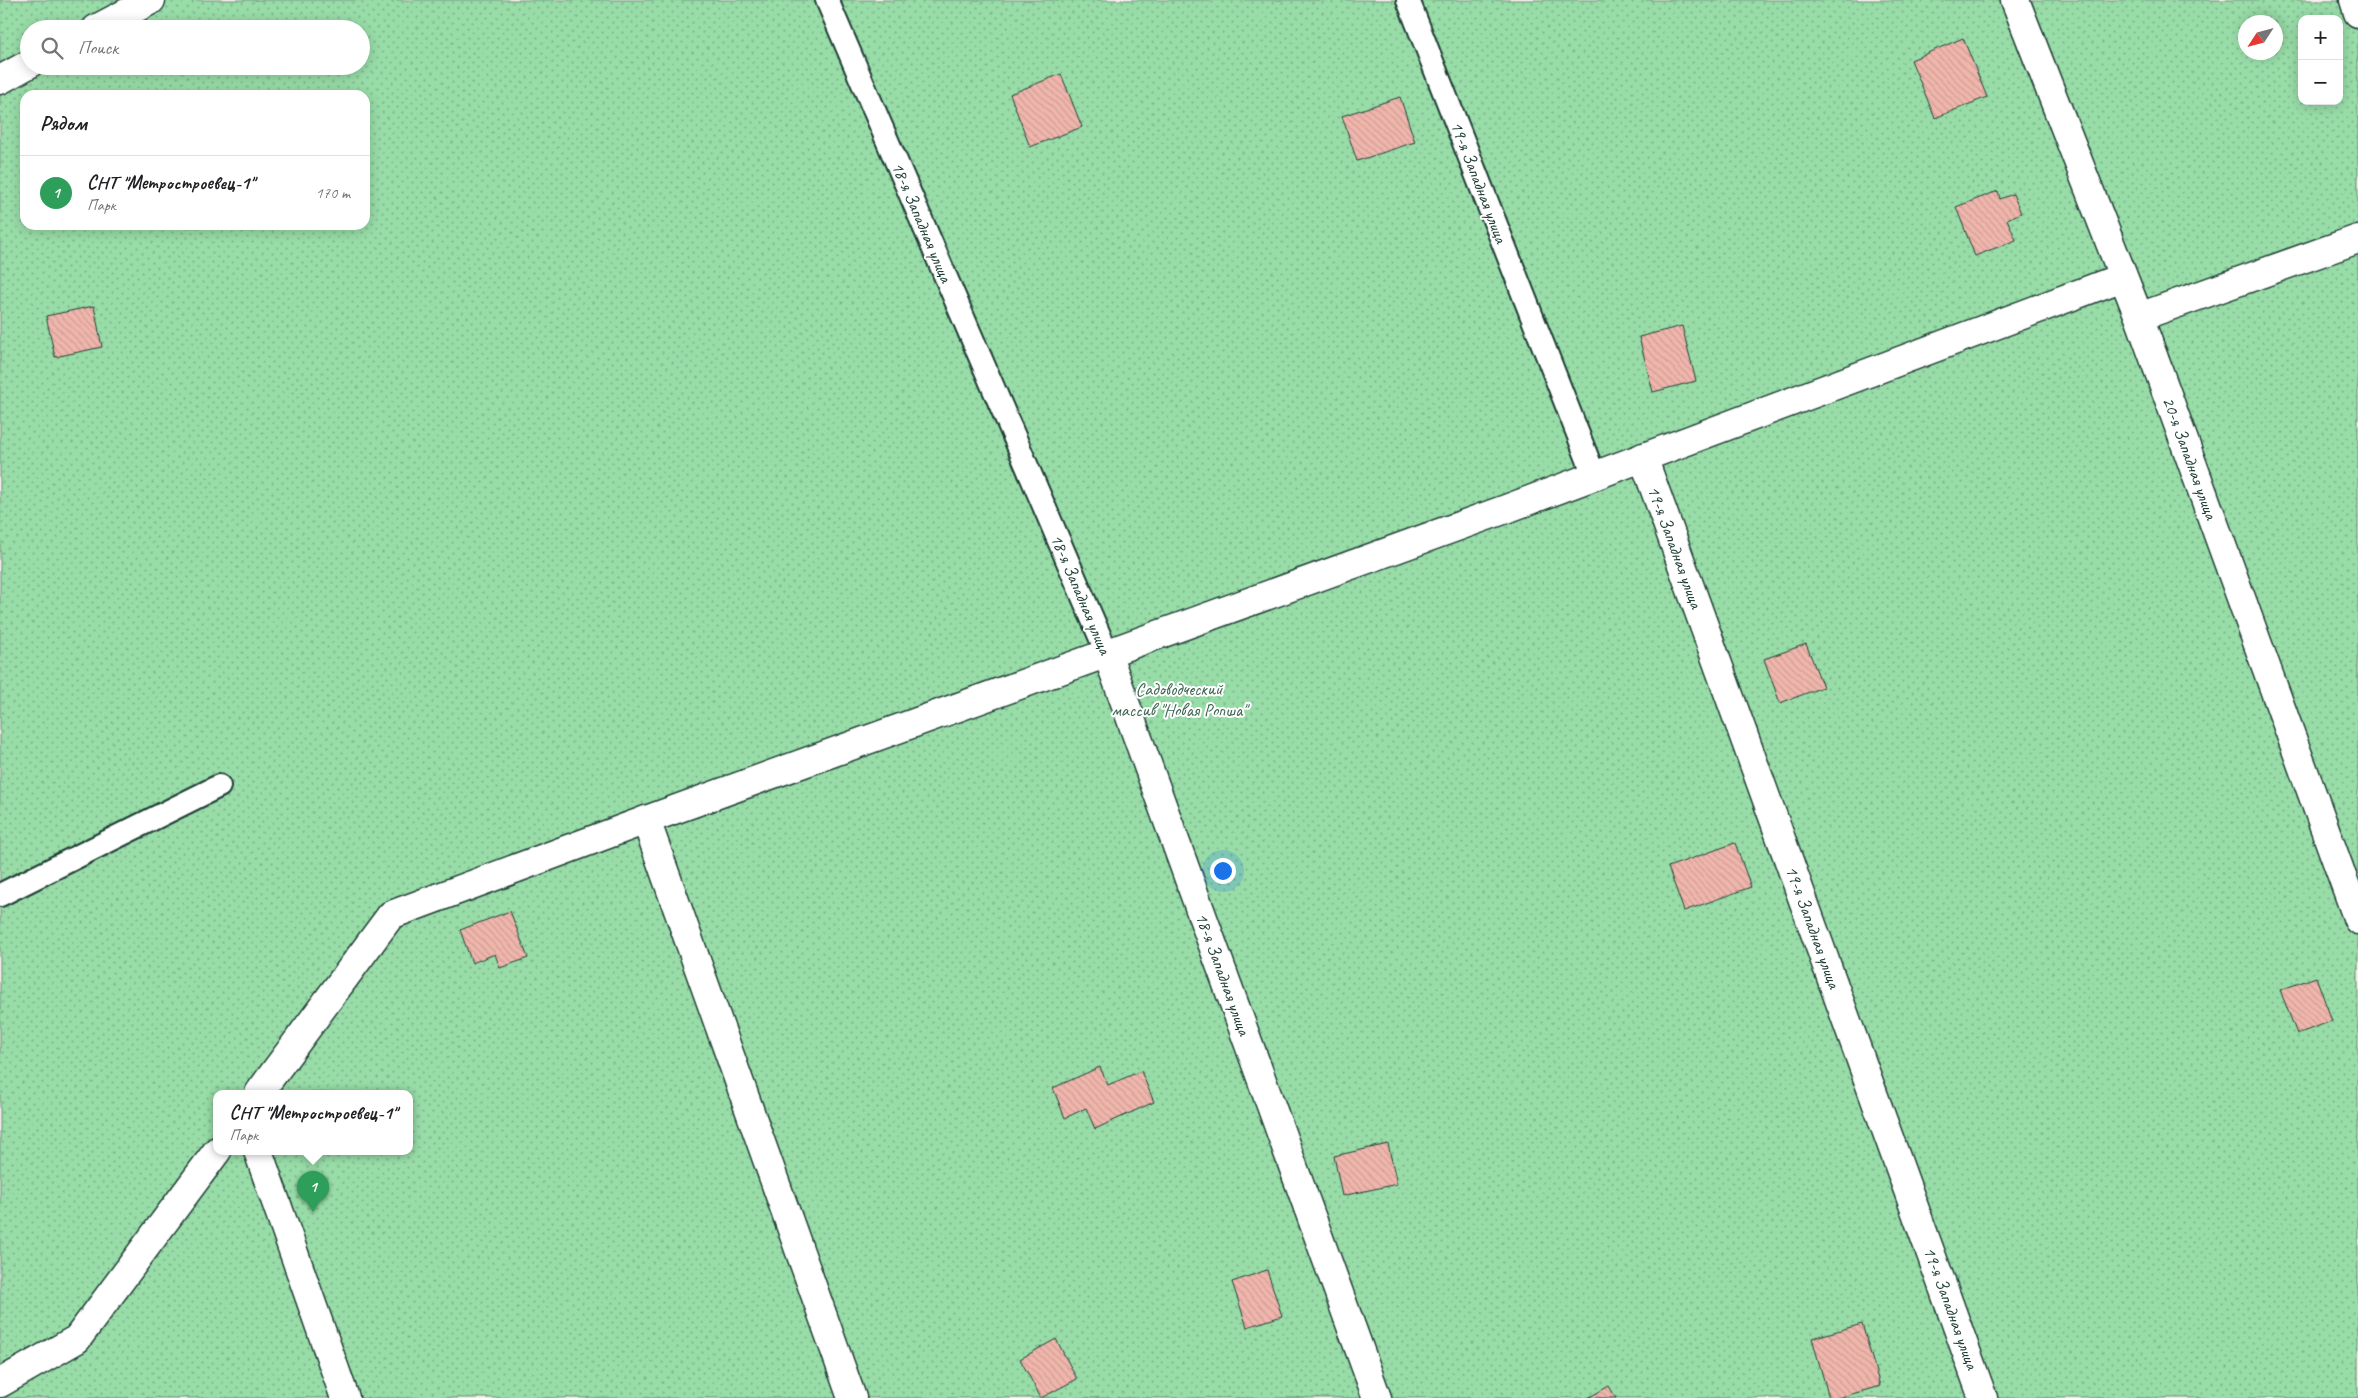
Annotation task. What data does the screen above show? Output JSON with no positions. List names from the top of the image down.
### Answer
{
  "streets": {
    "street": ["19-я Западная улица", "18-я Западная улица", "20-я Западная улица"]
  },
  "parks": ["Садоводческий массив \"Новая Ропша\""],
  "north": "bottom left",
  "page": {
    "map_buttons": ["+", "−"],
    "search": "Поиск",
    "heading": "Рядом",
    "list": [
      {
        "mark": "1",
        "name": "СНТ \"Метростроевец-1\"",
        "note": "Парк",
        "value": "170 m"
      }
    ],
    "popup": ["СНТ \"Метростроевец-1\"", "Парк"],
    "pins": "1"
  }
}
